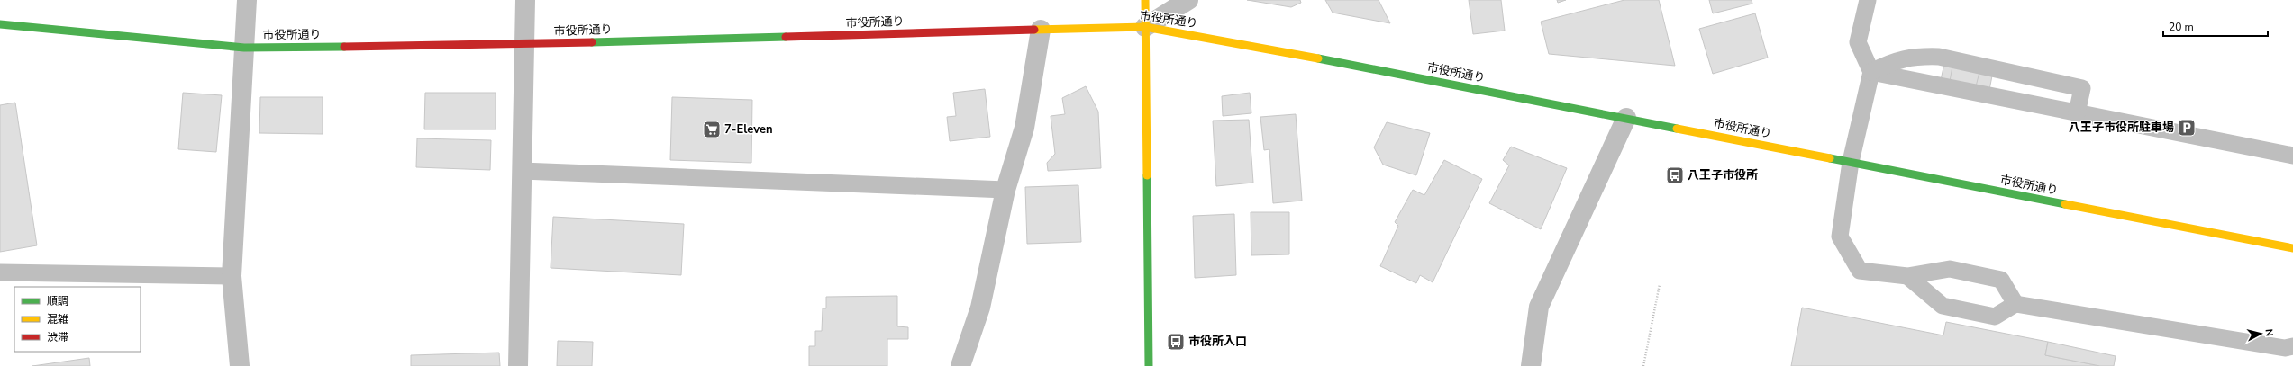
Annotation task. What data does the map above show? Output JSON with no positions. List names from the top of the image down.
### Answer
{
  "streets": {
    "street": ["市役所通り"]
  },
  "places": {
    "parking": ["八王子市役所駐車場"],
    "supermarket": ["7-Eleven"],
    "bus stop": ["八王子市役所", "市役所入口"]
  },
  "legend": ["順調", "混雑", "渋滞"],
  "scale_bar": "20 m",
  "north": "right"
}
